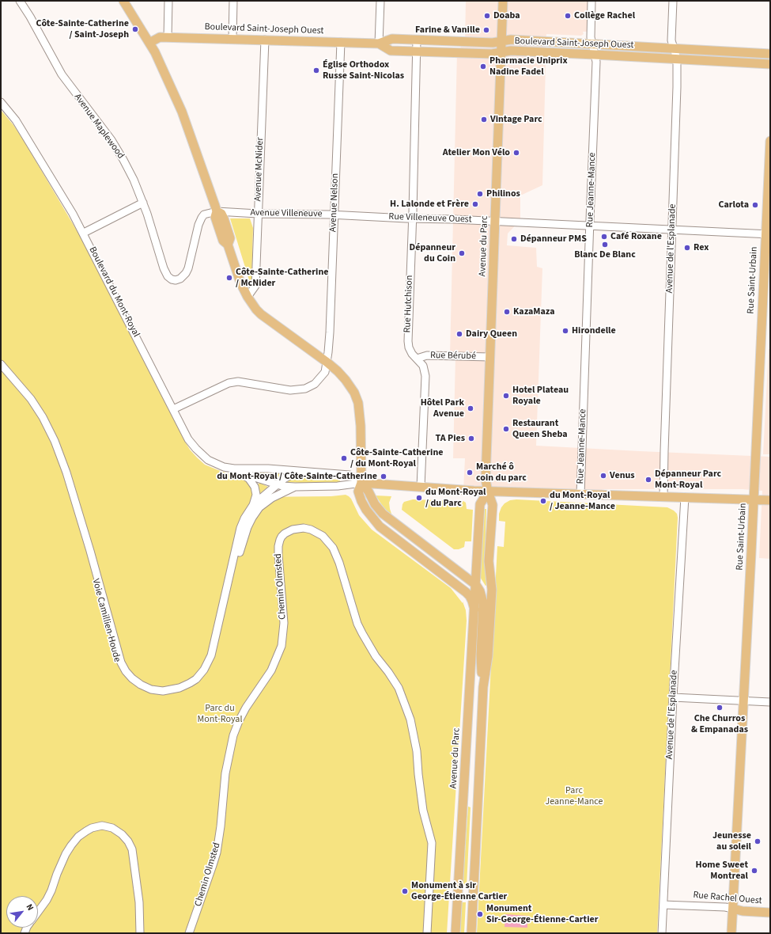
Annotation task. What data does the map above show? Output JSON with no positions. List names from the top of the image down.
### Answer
{
  "streets": {
    "main road": [
      "Boulevard Saint-Joseph Ouest",
      "Avenue du Parc",
      "Rue Saint-Urbain",
      "Rue Rachel Ouest"
    ],
    "street": [
      "Avenue Maplewood",
      "Avenue McNider",
      "Rue Jeanne-Mance",
      "Avenue Nelson",
      "Avenue Villeneuve",
      "Rue Villeneuve Ouest",
      "Avenue de l'Esplanade",
      "Boulevard du Mont-Royal",
      "Rue Hutchison",
      "Rue Bérubé",
      "Chemin Olmsted",
      "Voie Camillien-Houde"
    ]
  },
  "crossings": [
    ["Boulevard Saint-Joseph Ouest", "Avenue McNider"],
    ["Boulevard Saint-Joseph Ouest", "Rue Jeanne-Mance"],
    ["Boulevard Saint-Joseph Ouest", "Avenue Nelson"],
    ["Boulevard Saint-Joseph Ouest", "Avenue du Parc"],
    ["Boulevard Saint-Joseph Ouest", "Avenue de l'Esplanade"],
    ["Boulevard Saint-Joseph Ouest", "Rue Hutchison"],
    ["Avenue Maplewood", "Avenue Villeneuve"],
    ["Avenue McNider", "Avenue Villeneuve"],
    ["Rue Jeanne-Mance", "Rue Villeneuve Ouest"],
    ["Avenue Nelson", "Avenue Villeneuve"],
    ["Avenue Nelson", "Boulevard du Mont-Royal"],
    ["Avenue Villeneuve", "Rue Villeneuve Ouest"],
    ["Rue Villeneuve Ouest", "Avenue du Parc"],
    ["Rue Villeneuve Ouest", "Avenue de l'Esplanade"],
    ["Rue Villeneuve Ouest", "Rue Saint-Urbain"],
    ["Rue Villeneuve Ouest", "Rue Hutchison"],
    ["Avenue du Parc", "Rue Bérubé"],
    ["Avenue de l'Esplanade", "Rue Rachel Ouest"],
    ["Rue Saint-Urbain", "Rue Rachel Ouest"],
    ["Boulevard du Mont-Royal", "Voie Camillien-Houde"],
    ["Rue Hutchison", "Rue Bérubé"]
  ],
  "parks": ["Parc du Mont-Royal", "Parc Jeanne-Mance"],
  "places": [
    "Doaba",
    "Collège Rachel",
    "Côte-Sainte-Catherine / Saint-Joseph",
    "Farine & Vanille",
    "Pharmacie Uniprix Nadine Fadel",
    "Église Orthodox Russe Saint-Nicolas",
    "Vintage Parc",
    "Atelier Mon Vélo",
    "Philinos",
    "H. Lalonde et Frère",
    "Carlota",
    "Café Roxane",
    "Dépanneur PMS",
    "Blanc De Blanc",
    "Rex",
    "Dépanneur du Coin",
    "Côte-Sainte-Catherine / McNider",
    "KazaMaza",
    "Hirondelle",
    "Dairy Queen",
    "Hotel Plateau Royale",
    "Hôtel Park Avenue",
    "Restaurant Queen Sheba",
    "TA Pies",
    "Côte-Sainte-Catherine / du Mont-Royal",
    "Marché ô coin du parc",
    "Venus",
    "du Mont-Royal / Côte-Sainte-Catherine",
    "Dépanneur Parc Mont-Royal",
    "du Mont-Royal / du Parc",
    "du Mont-Royal / Jeanne-Mance",
    "Che Churros & Empanadas",
    "Jeunesse au soleil",
    "Home Sweet Montreal",
    "Monument à sir George-Étienne Cartier",
    "Monument Sir-George-Étienne-Cartier"
  ],
  "north": "top right"
}
